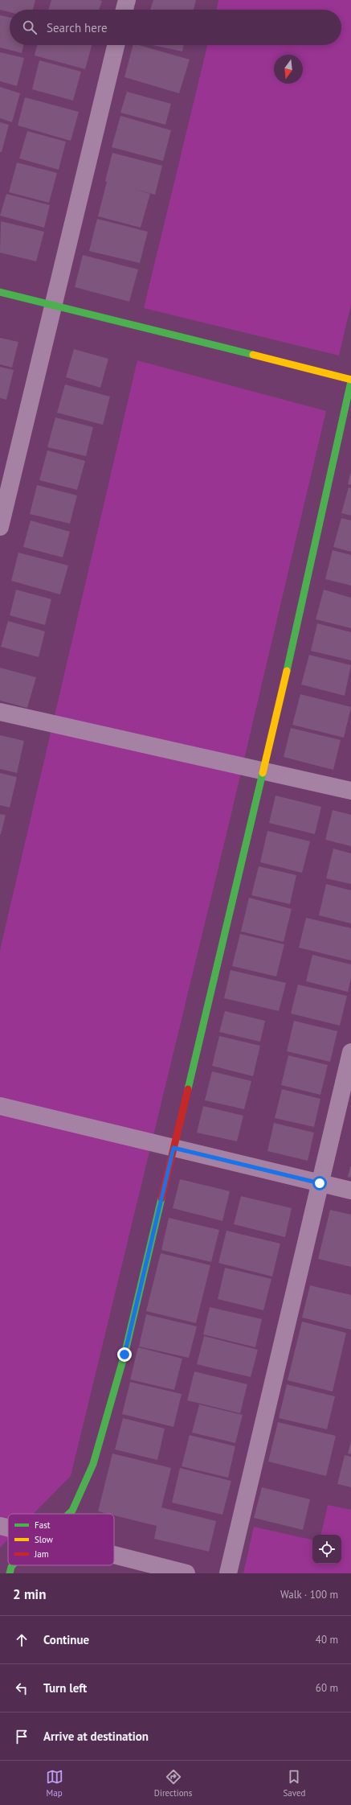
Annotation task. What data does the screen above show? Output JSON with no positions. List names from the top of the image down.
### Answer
{
  "legend": ["Fast", "Slow", "Jam"],
  "north": "bottom",
  "page": {
    "search": "Search here",
    "heading": ["2 min", "Walk · 100 m"],
    "list": [
      ["Continue", "40 m"],
      ["Turn left", "60 m"],
      "Arrive at destination"
    ],
    "nav": ["Map", "Directions", "Saved"]
  }
}
